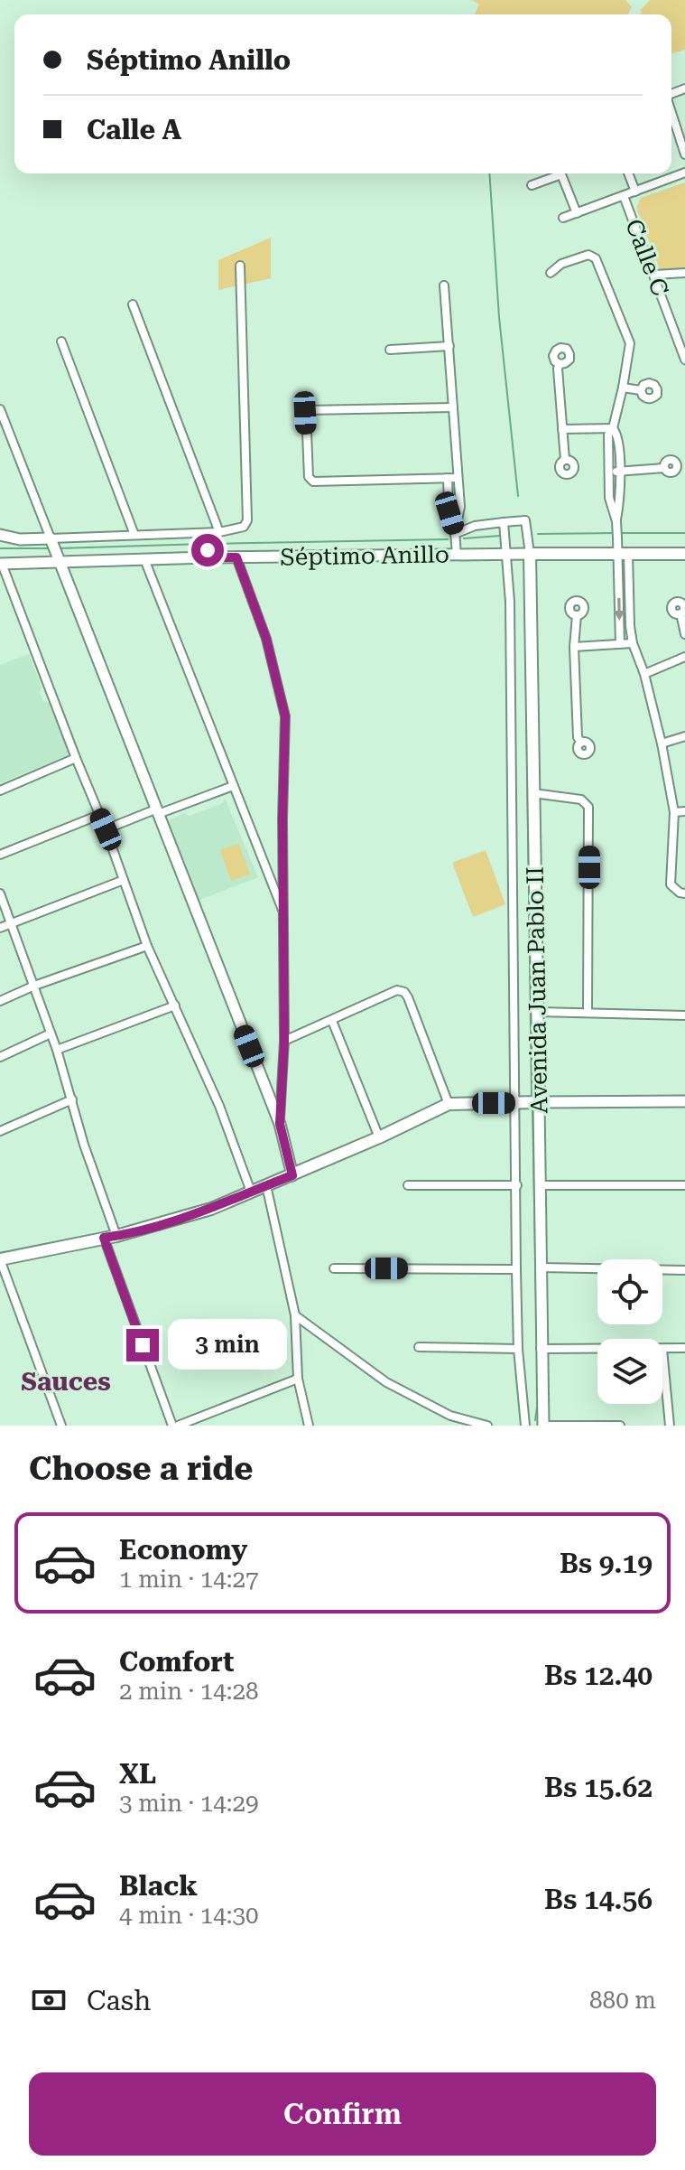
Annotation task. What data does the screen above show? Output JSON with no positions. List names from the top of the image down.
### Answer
{
  "streets": {
    "main road": ["Séptimo Anillo", "Avenida Juan Pablo II"],
    "street": ["Calle C"]
  },
  "crossings": [
    ["Séptimo Anillo", "Avenida Juan Pablo II"]
  ],
  "districts": ["Sauces"],
  "page": {
    "banner": ["Séptimo Anillo", "Calle A"],
    "bubble": "3 min",
    "heading": "Choose a ride",
    "list": [
      {
        "name": "Economy",
        "note": "1 min · 14:27",
        "value": "Bs 9.19"
      },
      {
        "name": "Comfort",
        "note": "2 min · 14:28",
        "value": "Bs 12.40"
      },
      {
        "name": "XL",
        "note": "3 min · 14:29",
        "value": "Bs 15.62"
      },
      {
        "name": "Black",
        "note": "4 min · 14:30",
        "value": "Bs 14.56"
      }
    ],
    "pay": ["Cash", "880 m"],
    "buttons": "Confirm"
  }
}
